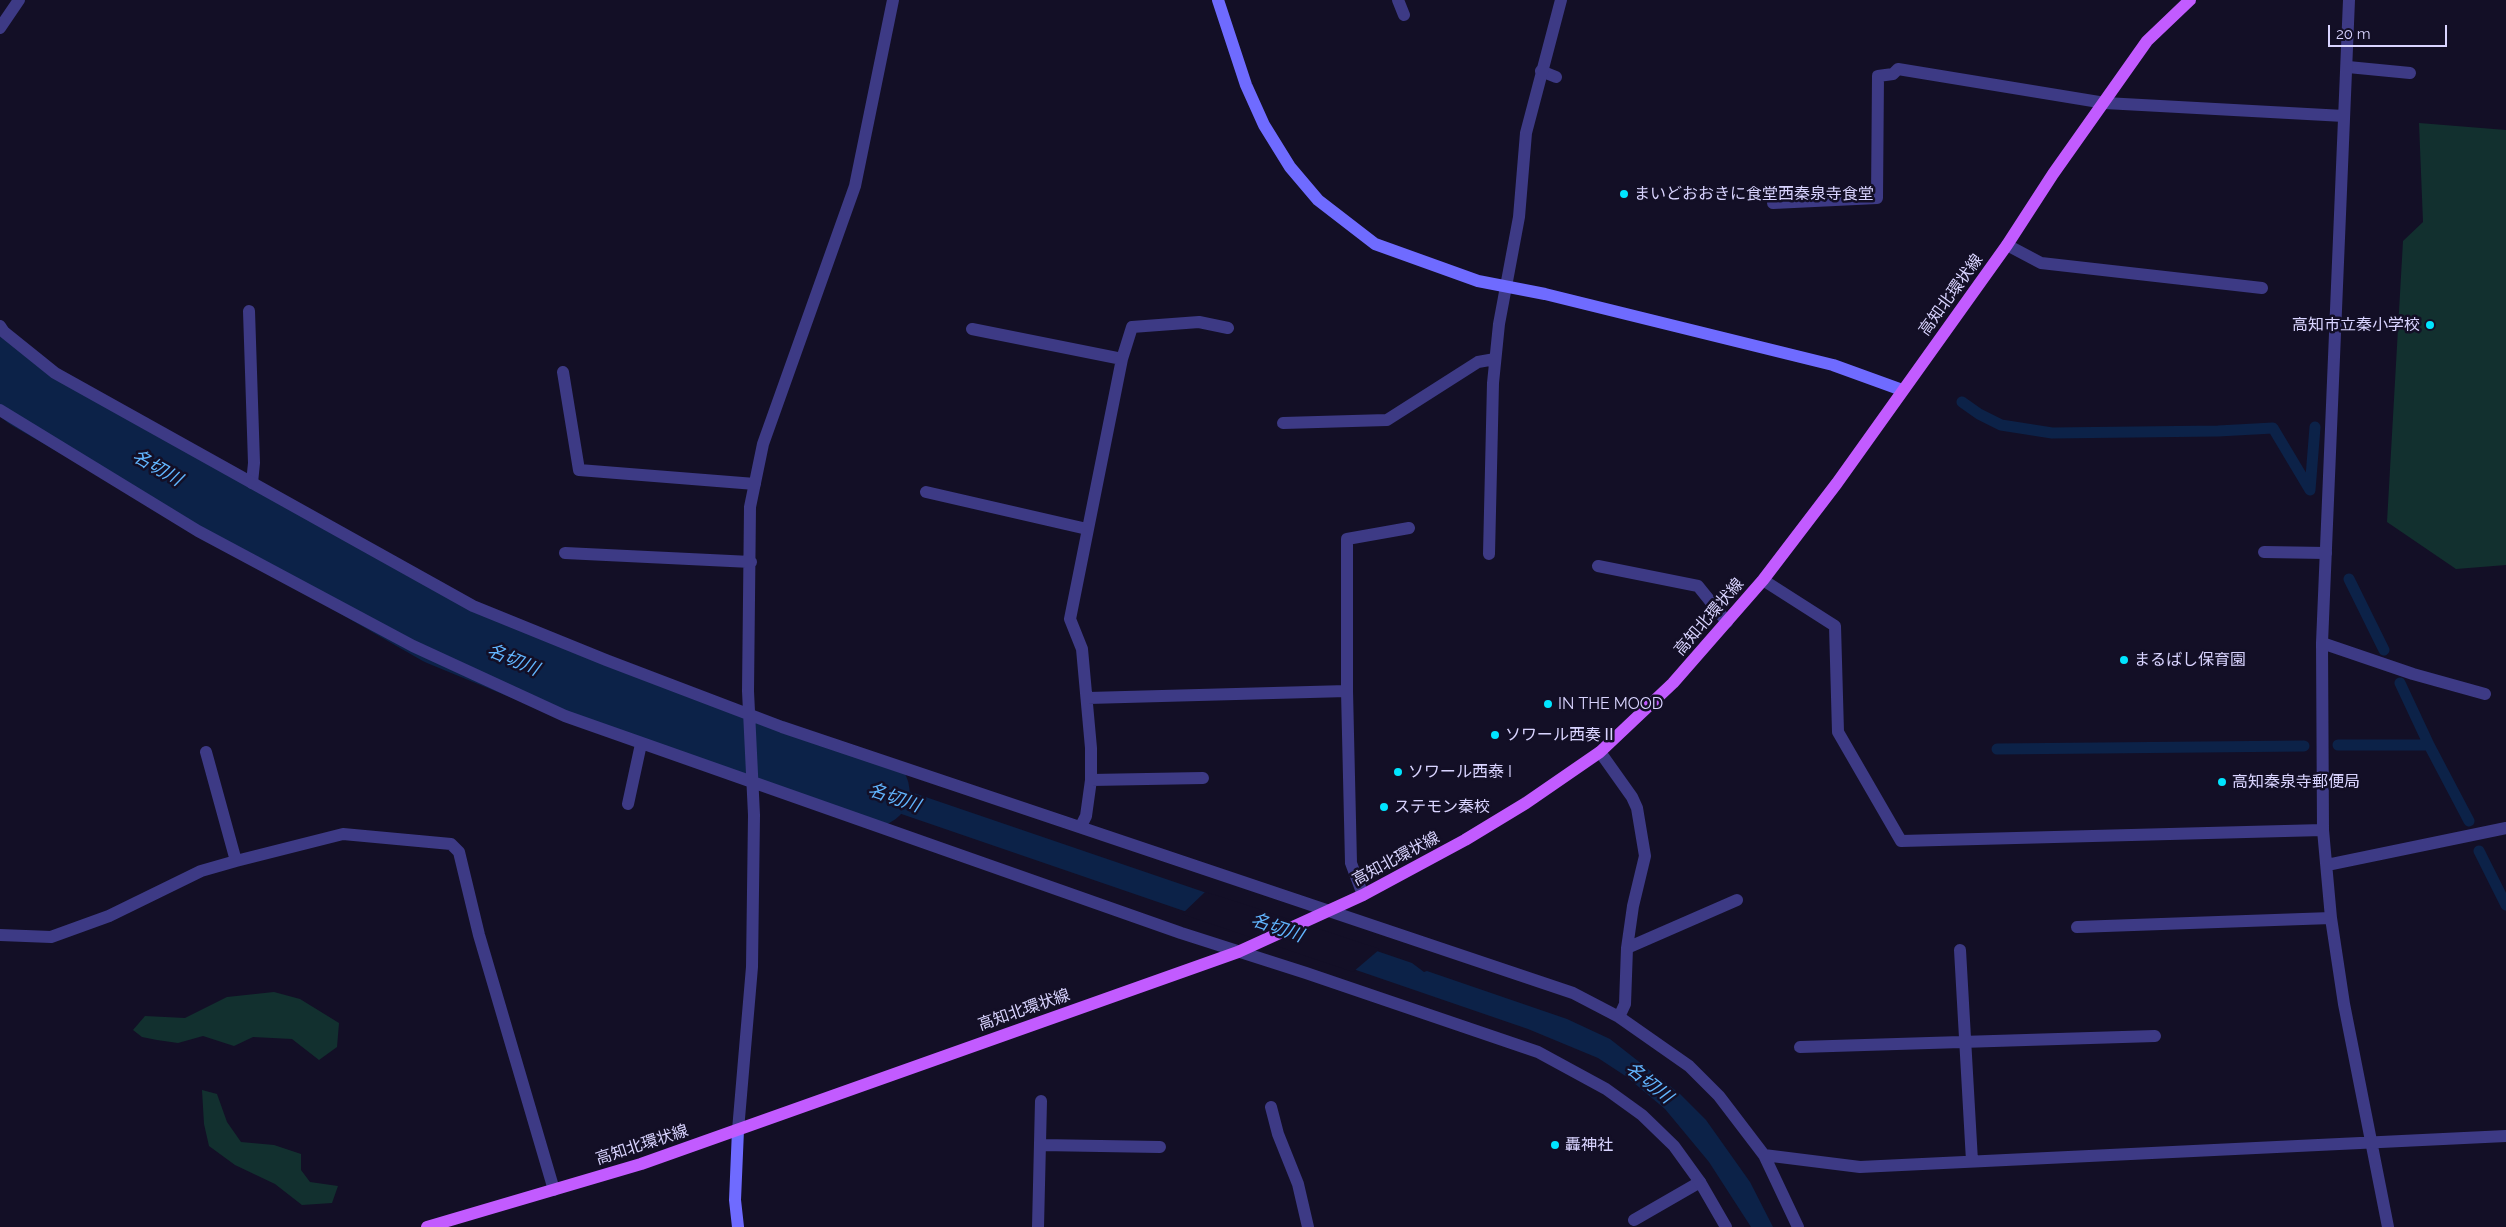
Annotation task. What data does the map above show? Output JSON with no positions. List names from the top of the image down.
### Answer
{
  "streets": {
    "main road": ["高知北環状線"]
  },
  "water": ["名切川"],
  "places": [
    "まいどおおきに食堂西秦泉寺食堂",
    "高知市立秦小学校",
    "まるばし保育園",
    "IN THE MOOD",
    "ソワール西奏Ⅱ",
    "ソワール西泰 I",
    "高知秦泉寺郵便局",
    "ステモン秦校",
    "轟神社"
  ],
  "scale_bar": "20 m"
}
